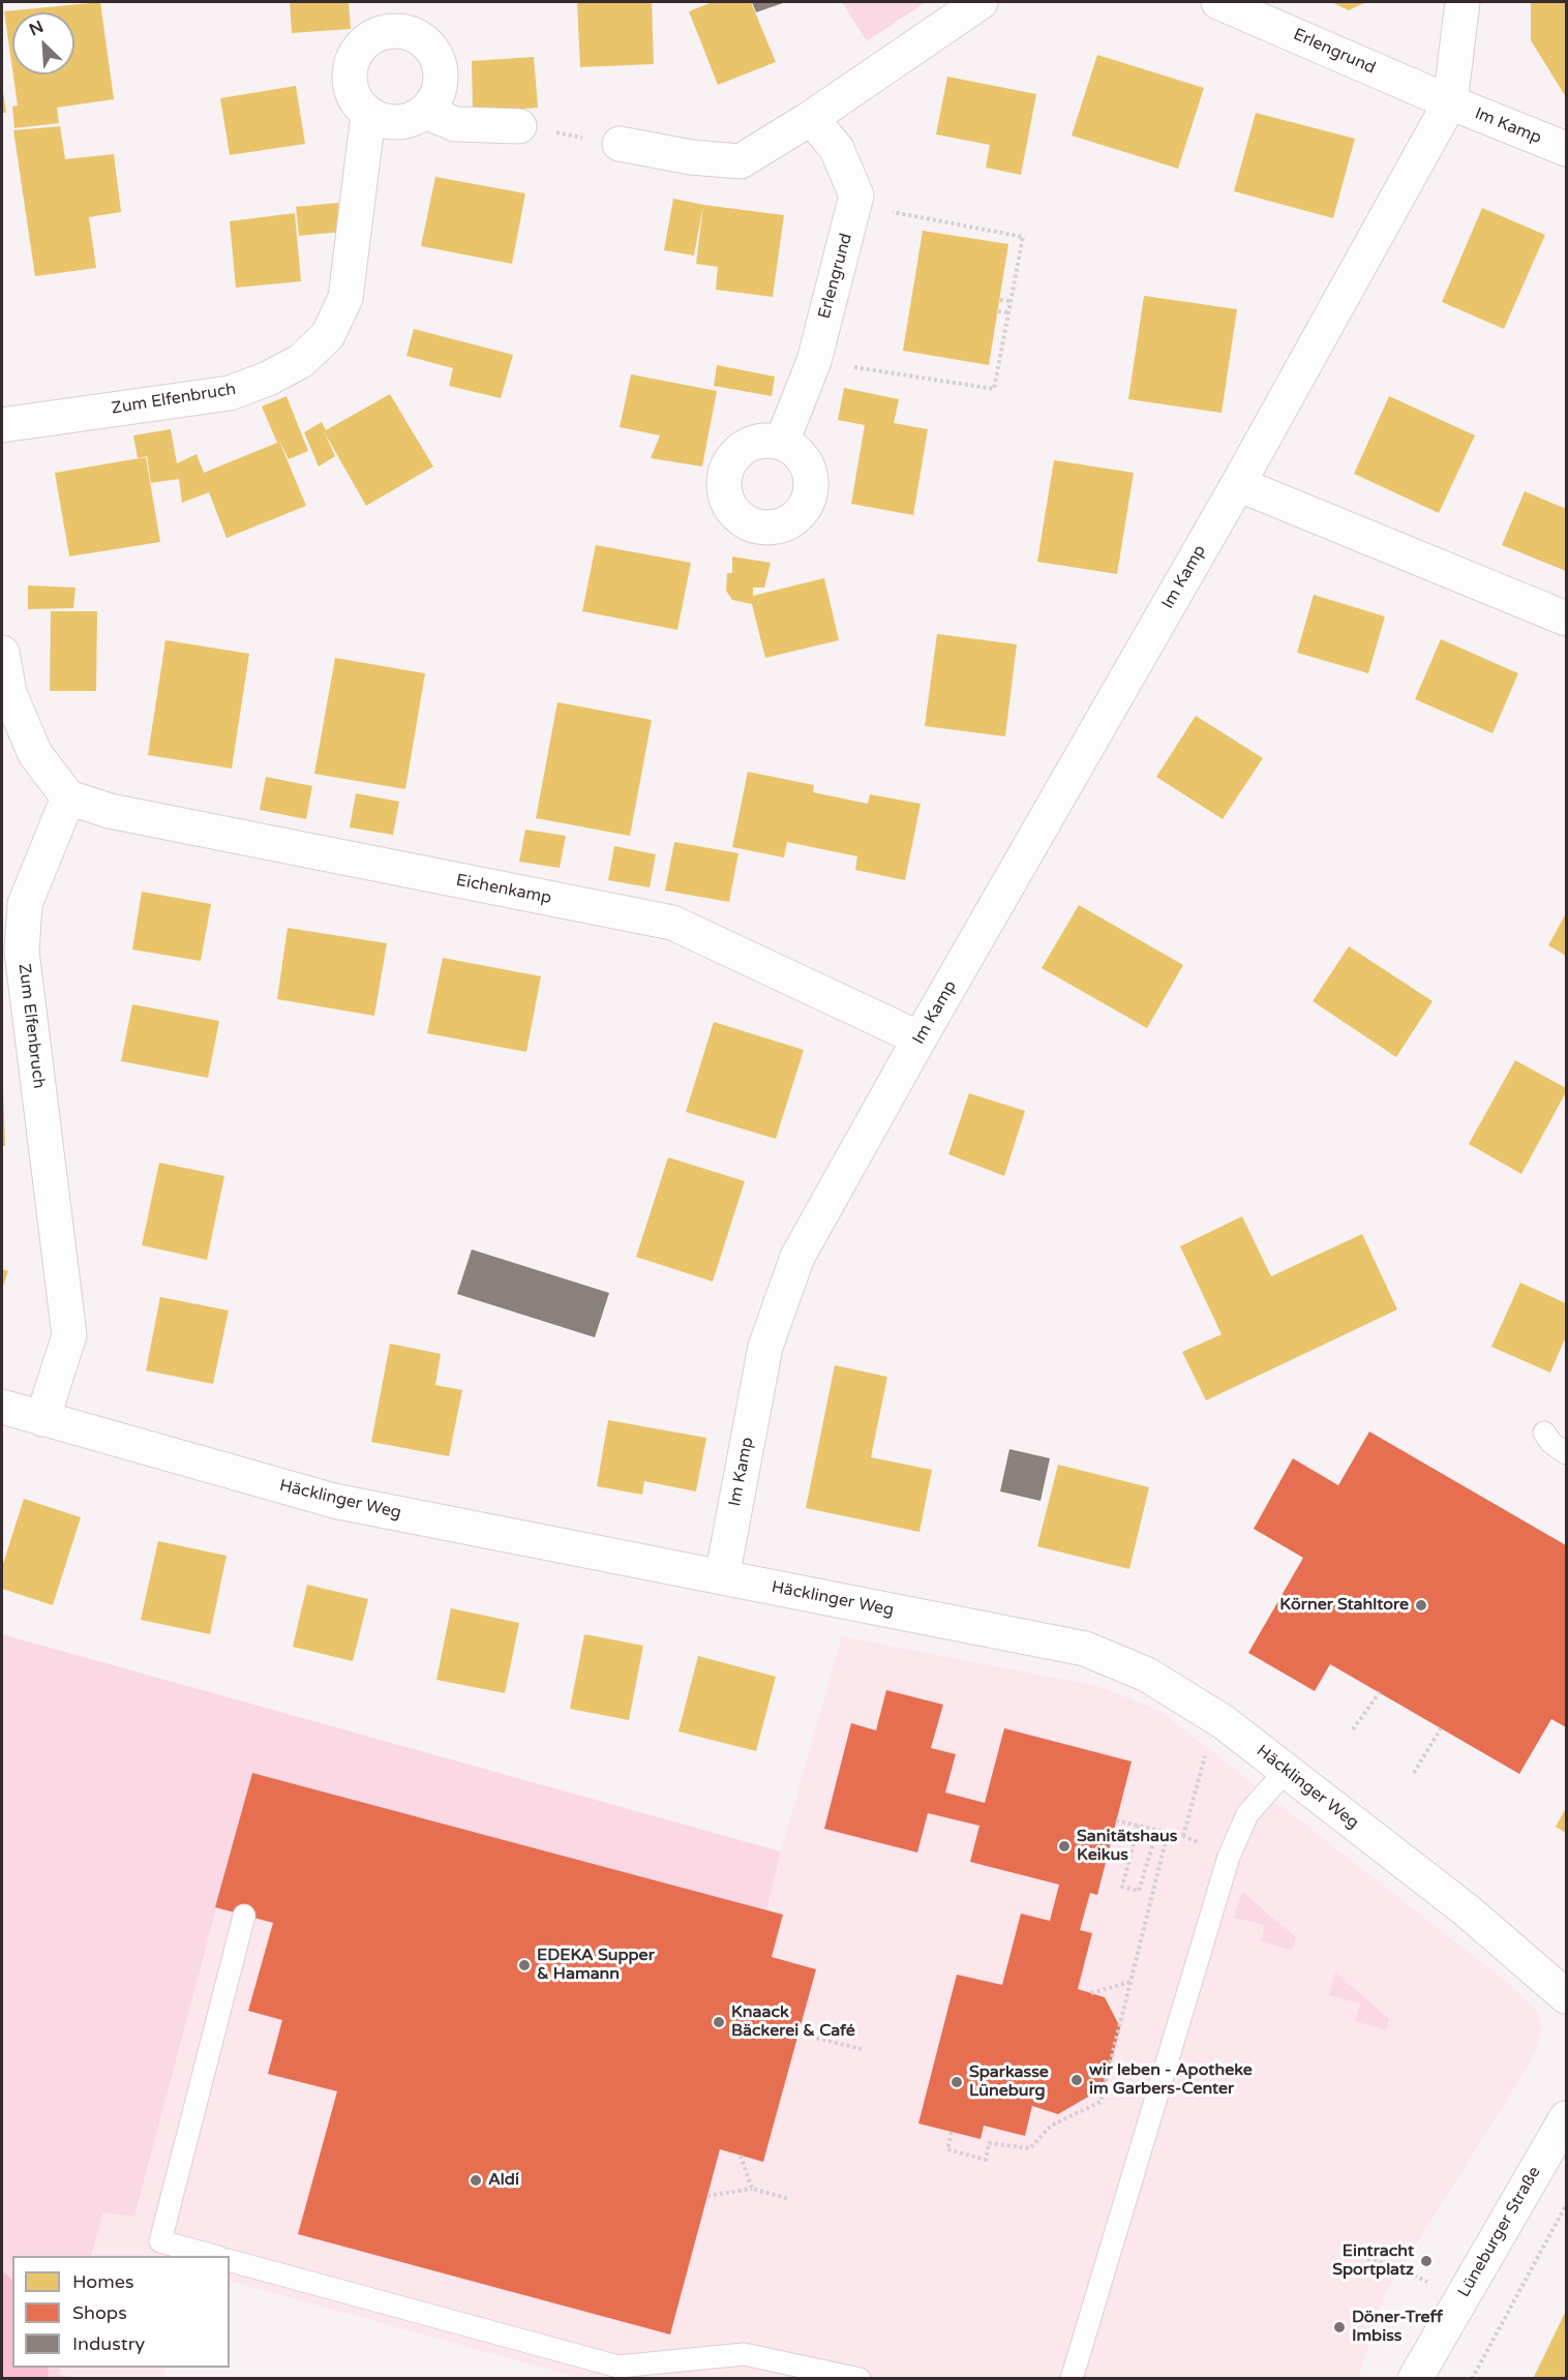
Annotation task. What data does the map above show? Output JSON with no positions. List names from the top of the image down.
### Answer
{
  "streets": {
    "street": [
      "Erlengrund",
      "Im Kamp",
      "Zum Elfenbruch",
      "Eichenkamp",
      "Häcklinger Weg",
      "Lüneburger Straße"
    ]
  },
  "crossings": [
    ["Erlengrund", "Im Kamp"],
    ["Im Kamp", "Eichenkamp"],
    ["Im Kamp", "Häcklinger Weg"],
    ["Zum Elfenbruch", "Eichenkamp"],
    ["Zum Elfenbruch", "Häcklinger Weg"]
  ],
  "places": [
    "Körner Stahltore",
    "Sanitätshaus Keikus",
    "EDEKA Supper & Hamann",
    "Knaack Bäckerei & Café",
    "wir leben - Apotheke im Garbers-Center",
    "Sparkasse Lüneburg",
    "Aldi",
    "Eintracht Sportplatz",
    "Döner-Treff Imbiss"
  ],
  "legend": ["Homes", "Shops", "Industry"],
  "north": "top left"
}
